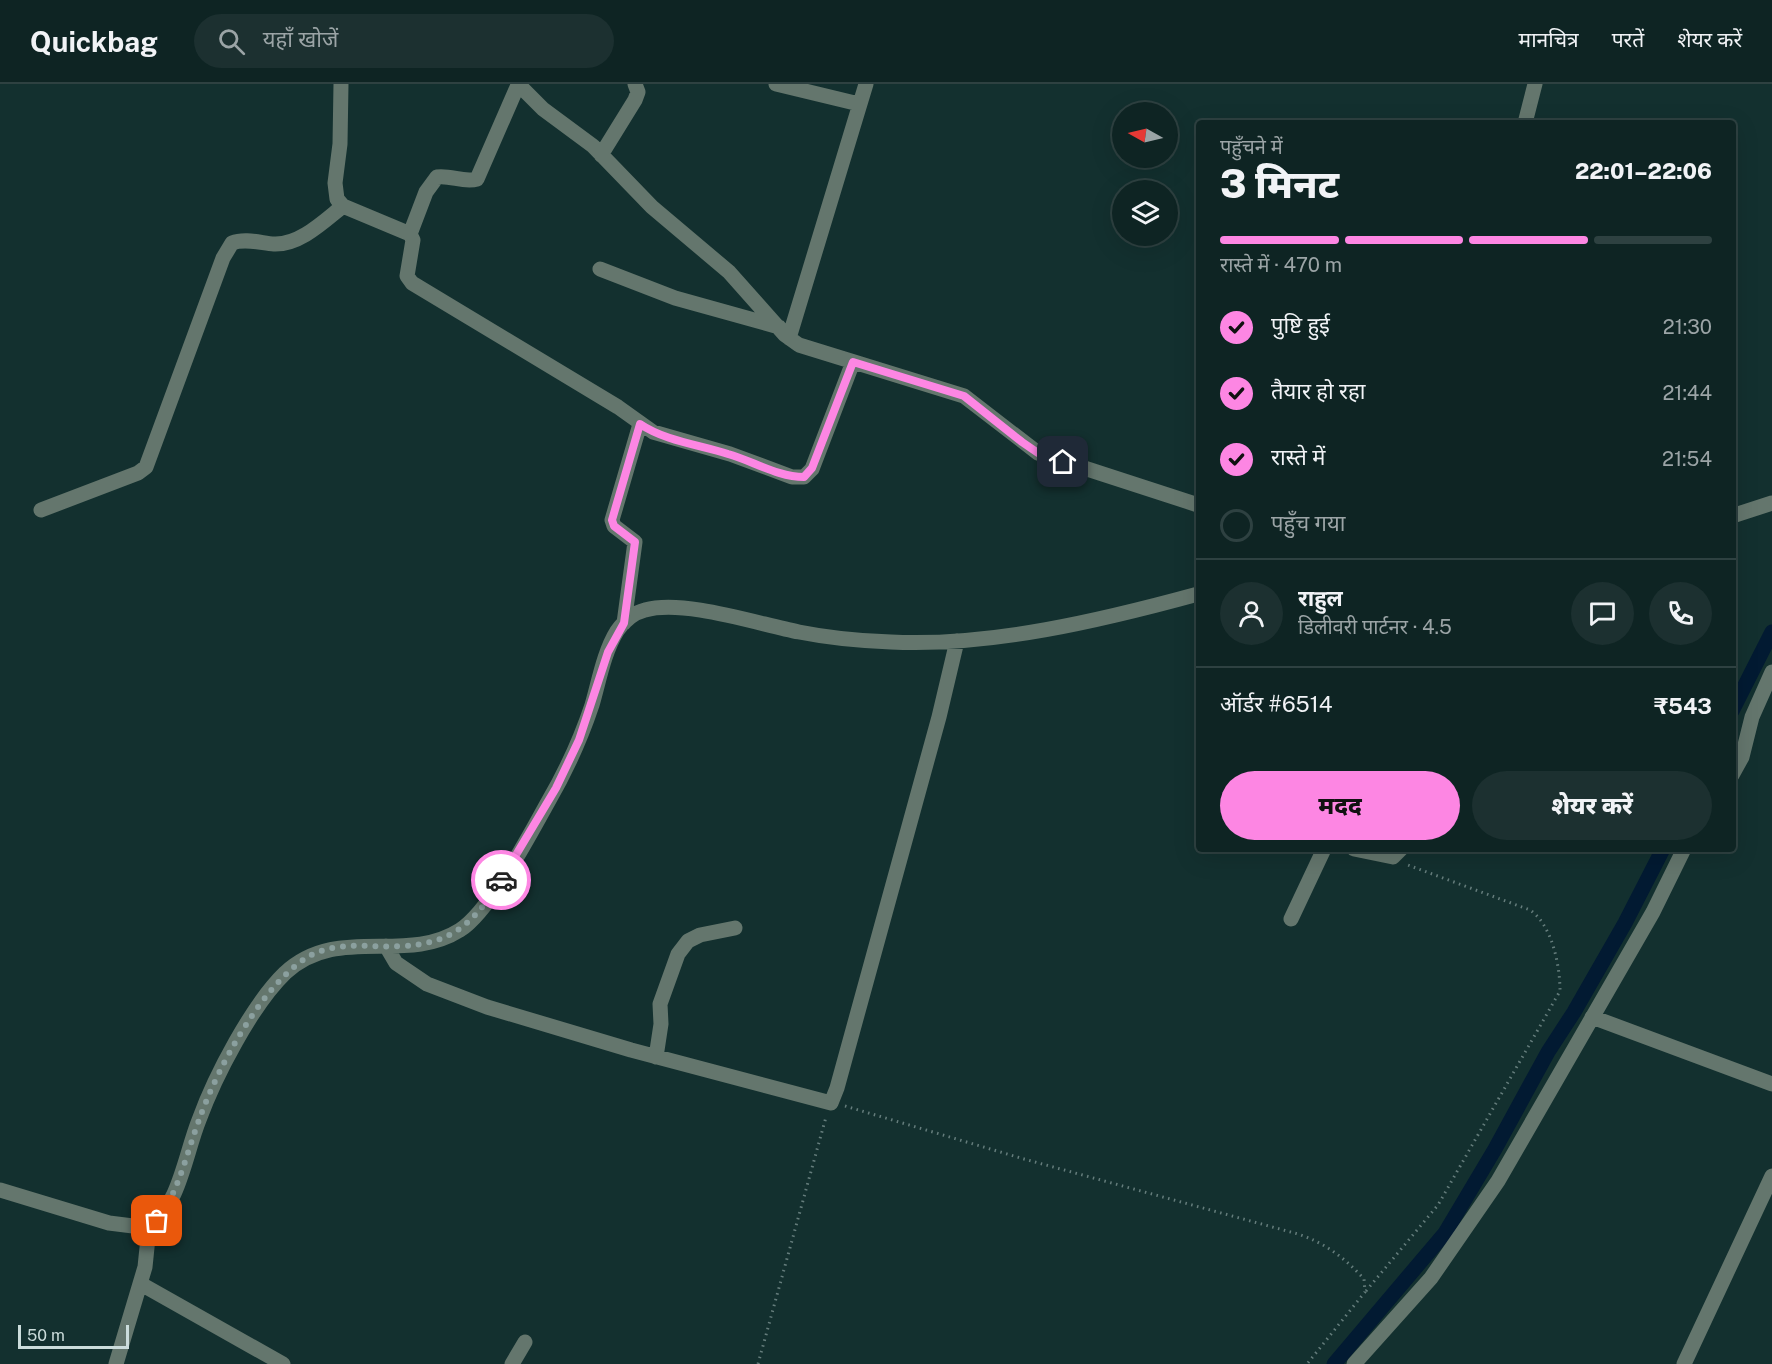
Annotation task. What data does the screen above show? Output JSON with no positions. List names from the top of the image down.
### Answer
{
  "scale_bar": "50 m",
  "north": "left",
  "page": {
    "header": "Quickbag",
    "search": "यहाँ खोजें",
    "nav": ["मानचित्र", "परतें", "शेयर करें"],
    "heading": ["3 मिनट", "पहुँचने में", "22:01–22:06"],
    "panel": [
      "राहुल",
      "डिलीवरी पार्टनर · 4.5",
      "ऑर्डर #6514",
      "₹543"
    ],
    "bar": "रास्ते में · 470 m",
    "list": [
      ["पुष्टि हुई", "21:30"],
      ["तैयार हो रहा", "21:44"],
      ["रास्ते में", "21:54"],
      "पहुँच गया"
    ],
    "buttons": ["मदद", "शेयर करें"],
    "scale": "50 m"
  }
}
